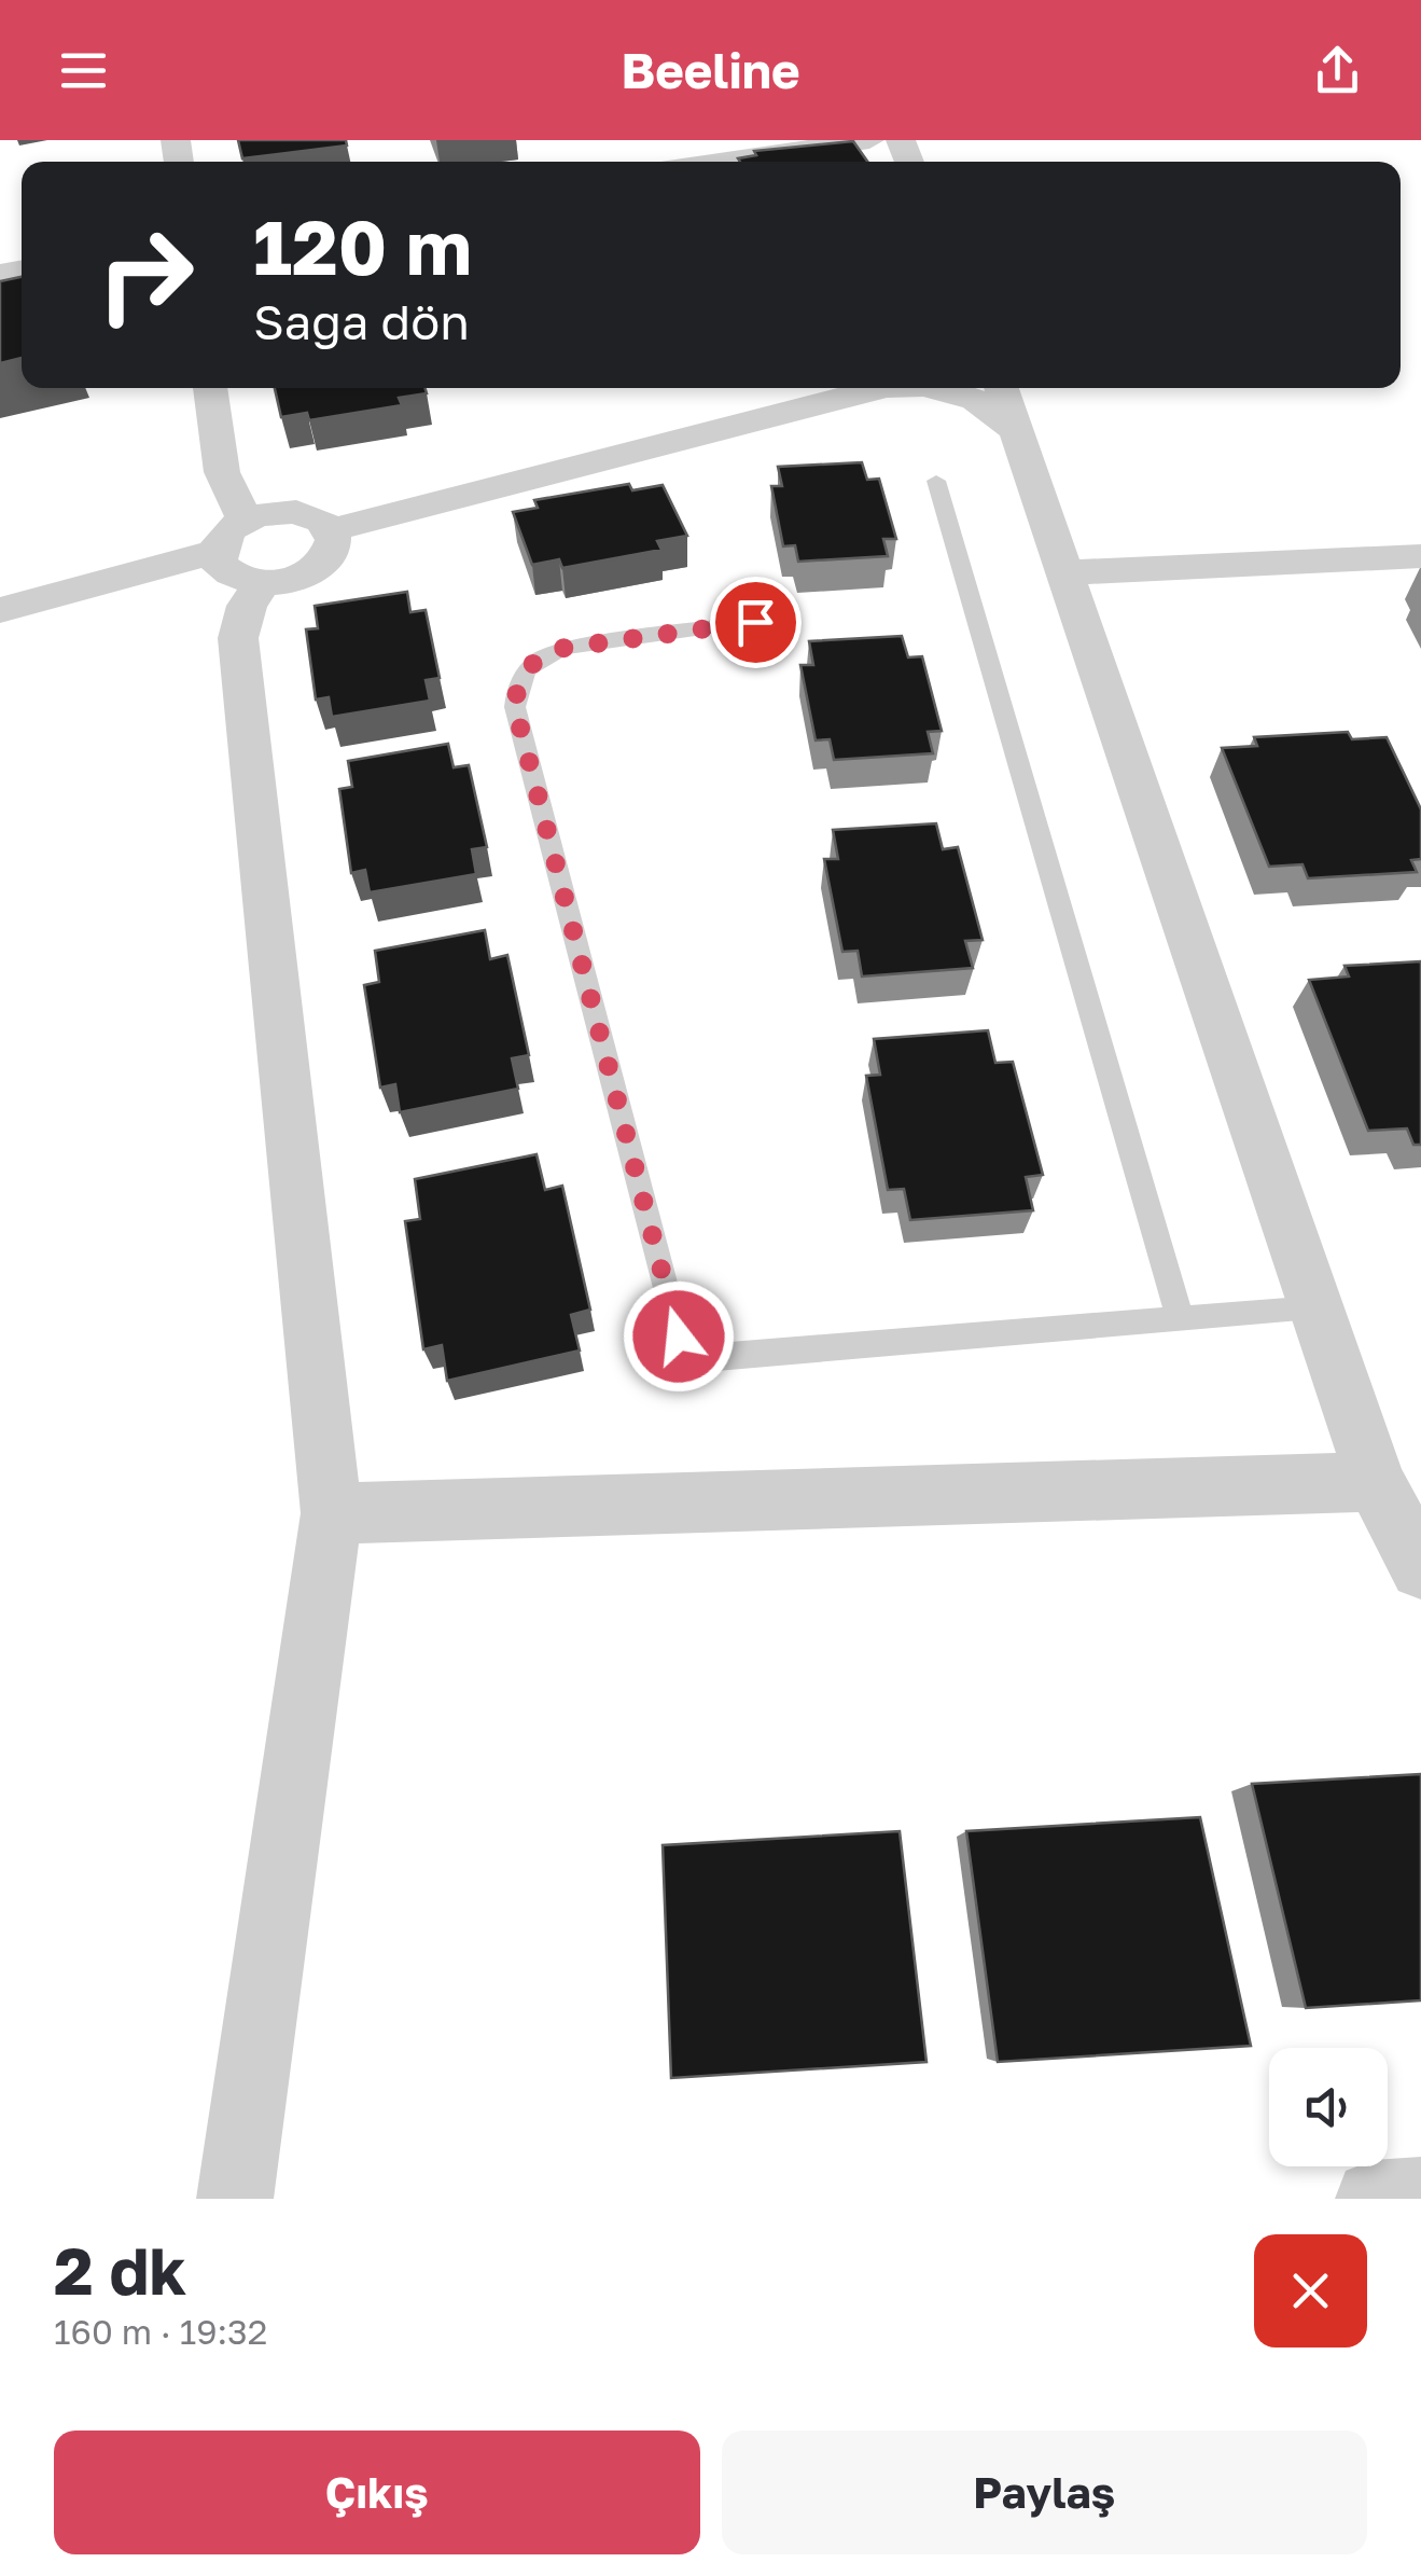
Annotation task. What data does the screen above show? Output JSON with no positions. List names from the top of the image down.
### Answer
{
  "page": {
    "header": "Beeline",
    "turn": ["120 m", "Sağa dön"],
    "heading": ["2 dk", "160 m · 19:32"],
    "buttons": ["Çıkış", "Paylaş"]
  }
}
